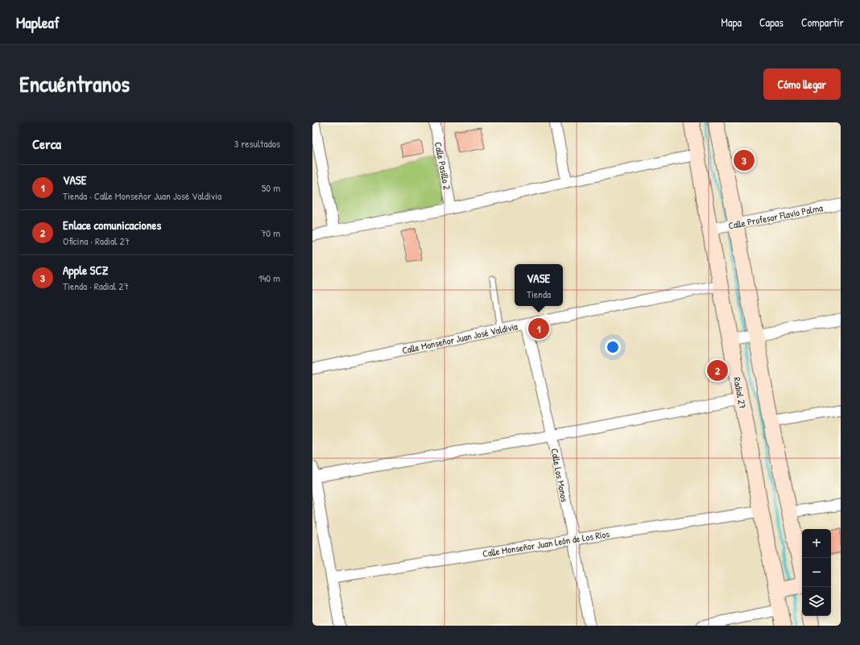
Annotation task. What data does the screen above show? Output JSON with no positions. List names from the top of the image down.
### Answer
{
  "streets": {
    "street": [
      "Calle Pasillo 2",
      "Calle Profesor Flavio Palma",
      "Calle Monseñor Juan José Valdivia",
      "Radial 27",
      "Calle Los Monos",
      "Calle Monseñor Juan León de Los Ríos"
    ]
  },
  "crossings": [
    ["Calle Profesor Flavio Palma", "Radial 27"],
    ["Calle Monseñor Juan José Valdivia", "Radial 27"],
    ["Calle Monseñor Juan José Valdivia", "Calle Los Monos"],
    ["Radial 27", "Calle Monseñor Juan León de Los Ríos"],
    ["Calle Los Monos", "Calle Monseñor Juan León de Los Ríos"]
  ],
  "page": {
    "header": "Mapleaf",
    "nav": ["Mapa", "Capas", "Compartir"],
    "title": "Encuéntranos",
    "buttons": "Cómo llegar",
    "heading": ["Cerca", "3 resultados"],
    "pins": ["3", "1", "2"],
    "list": [
      {
        "mark": "1",
        "name": "VASE",
        "note": "Tienda · Calle Monseñor Juan José Valdivia",
        "value": "50 m"
      },
      {
        "mark": "2",
        "name": "Enlace comunicaciones",
        "note": "Oficina · Radial 27",
        "value": "70 m"
      },
      {
        "mark": "3",
        "name": "Apple SCZ",
        "note": "Tienda · Radial 27",
        "value": "140 m"
      }
    ],
    "popup": ["VASE", "Tienda"],
    "map_buttons": ["+", "−"]
  }
}
